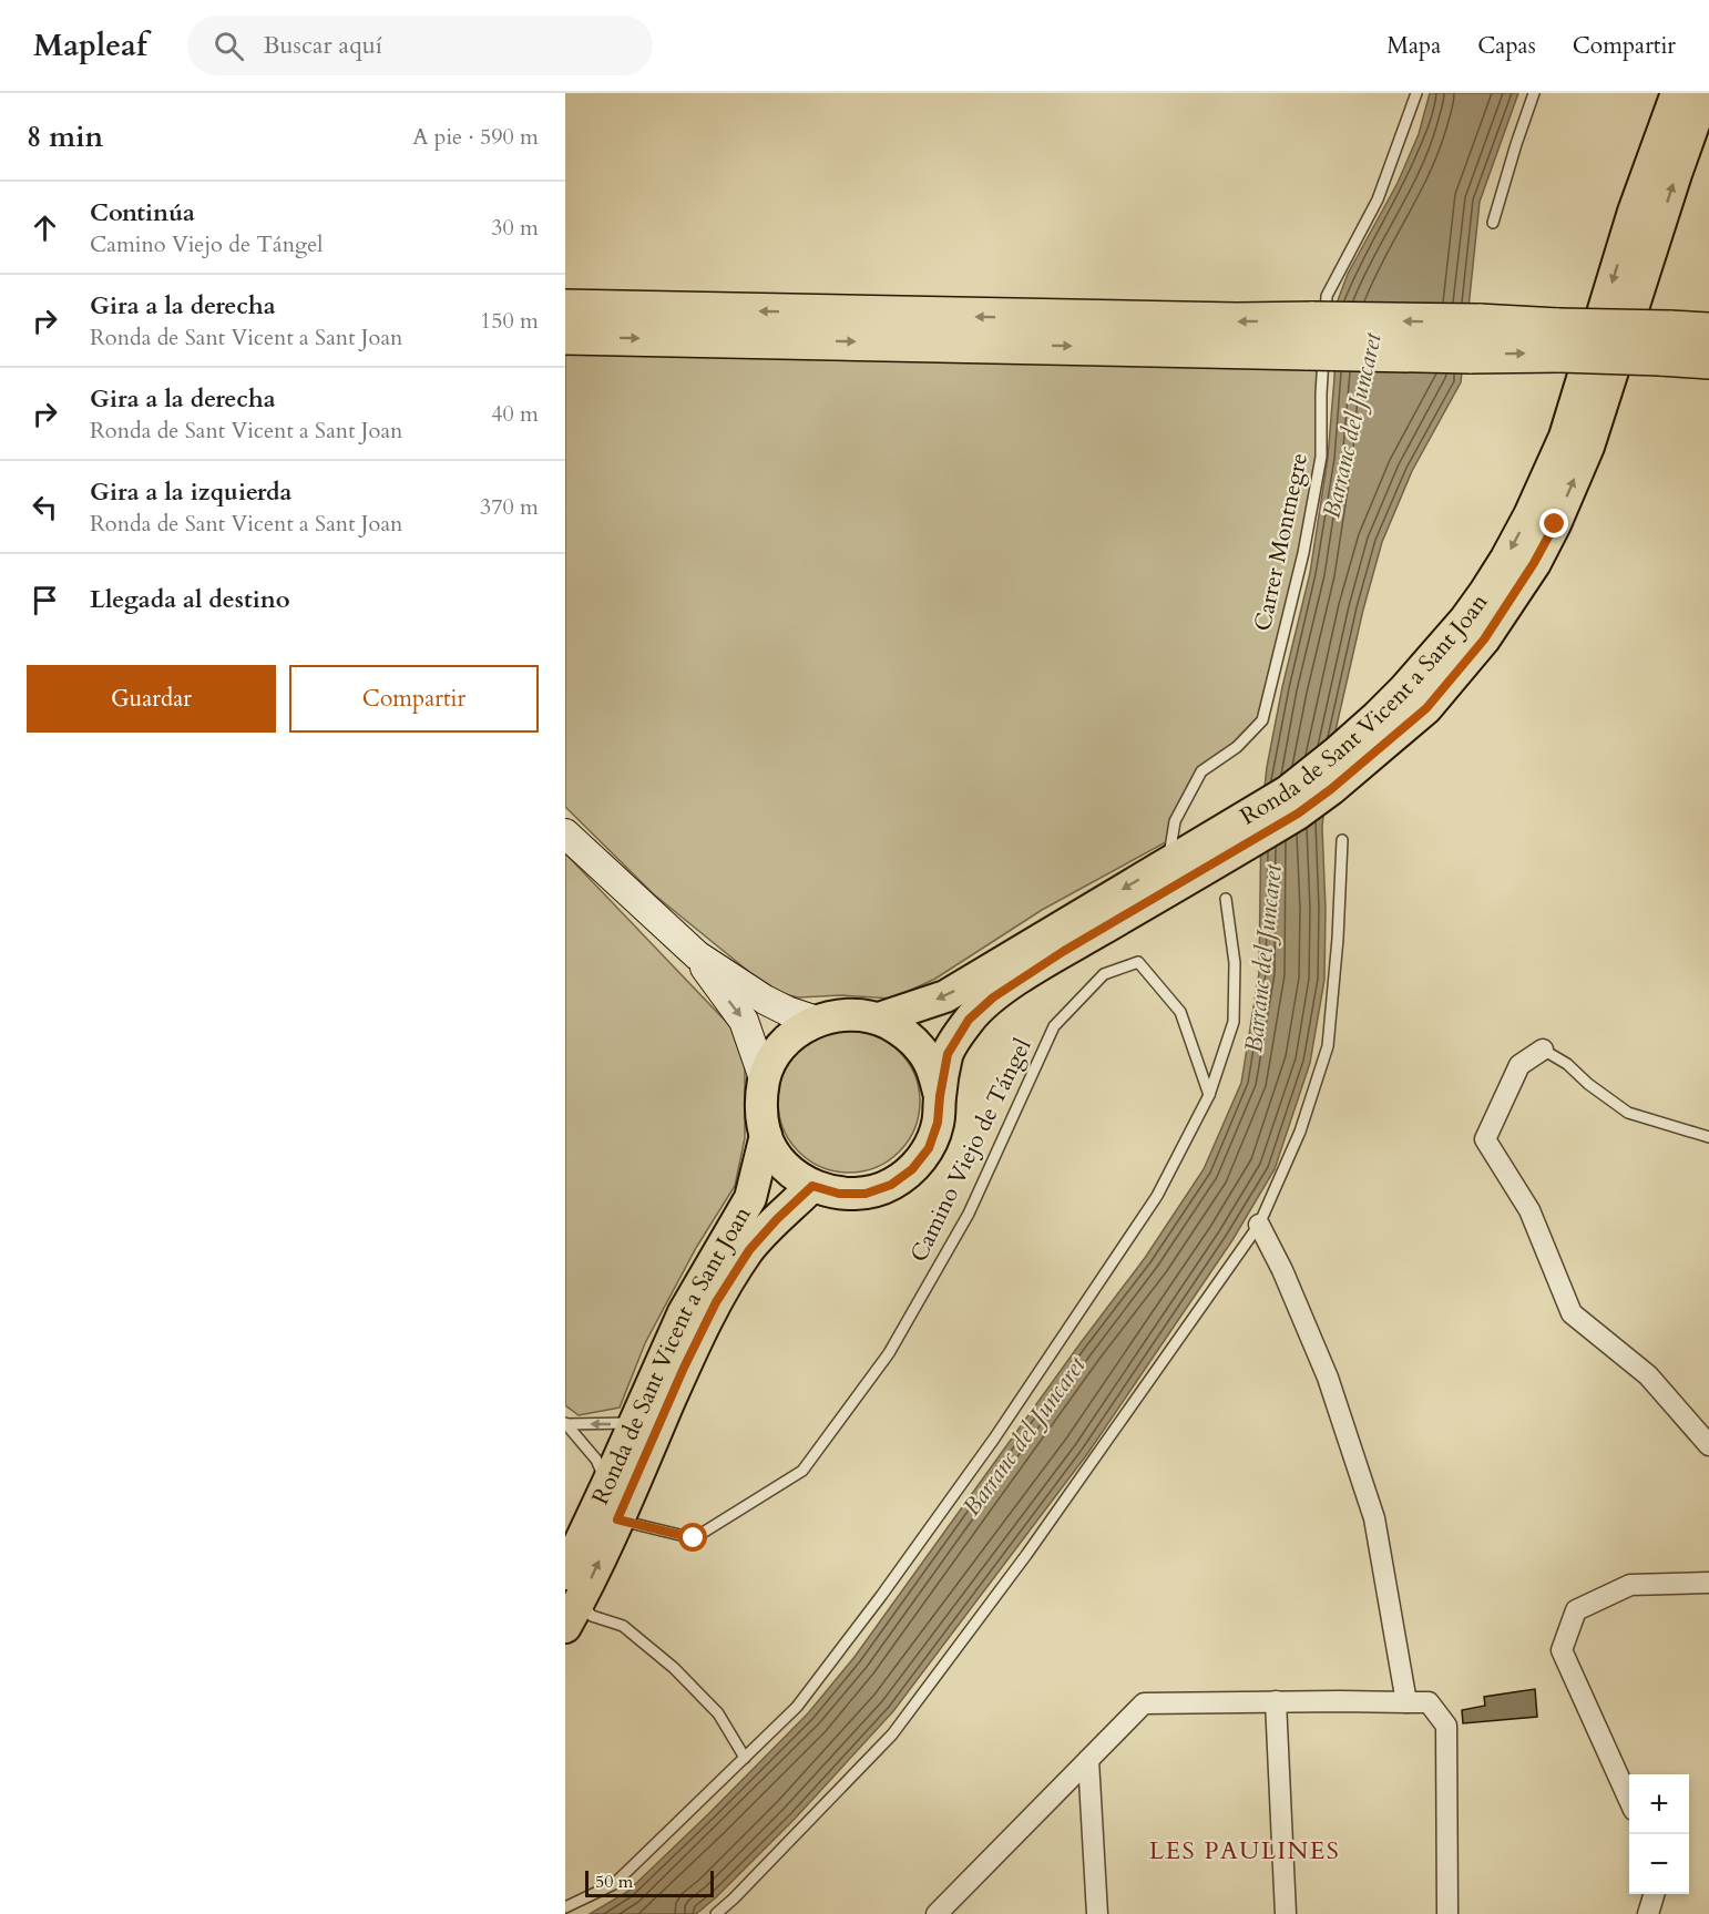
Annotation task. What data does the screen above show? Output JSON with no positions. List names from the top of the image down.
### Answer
{
  "streets": {
    "main road": ["Ronda de Sant Vicent a Sant Joan"],
    "lane": ["Carrer Montnegre", "Camino Viejo de Tángel"]
  },
  "crossings": [
    ["Carrer Montnegre", "Ronda de Sant Vicent a Sant Joan"],
    ["Ronda de Sant Vicent a Sant Joan", "Camino Viejo de Tángel"]
  ],
  "districts": ["LES PAULINES"],
  "water": ["Barranc del Juncaret"],
  "scale_bar": "50 m",
  "page": {
    "header": "Mapleaf",
    "search": "Buscar aquí",
    "nav": ["Mapa", "Capas", "Compartir"],
    "heading": ["8 min", "A pie · 590 m"],
    "list": [
      ["Continúa", "Camino Viejo de Tángel", "30 m"],
      ["Gira a la derecha", "Ronda de Sant Vicent a Sant Joan", "150 m"],
      ["Gira a la derecha", "Ronda de Sant Vicent a Sant Joan", "40 m"],
      ["Gira a la izquierda", "Ronda de Sant Vicent a Sant Joan", "370 m"],
      "Llegada al destino"
    ],
    "buttons": ["Guardar", "Compartir"],
    "map_buttons": ["+", "−"],
    "scale": "50 m"
  }
}
